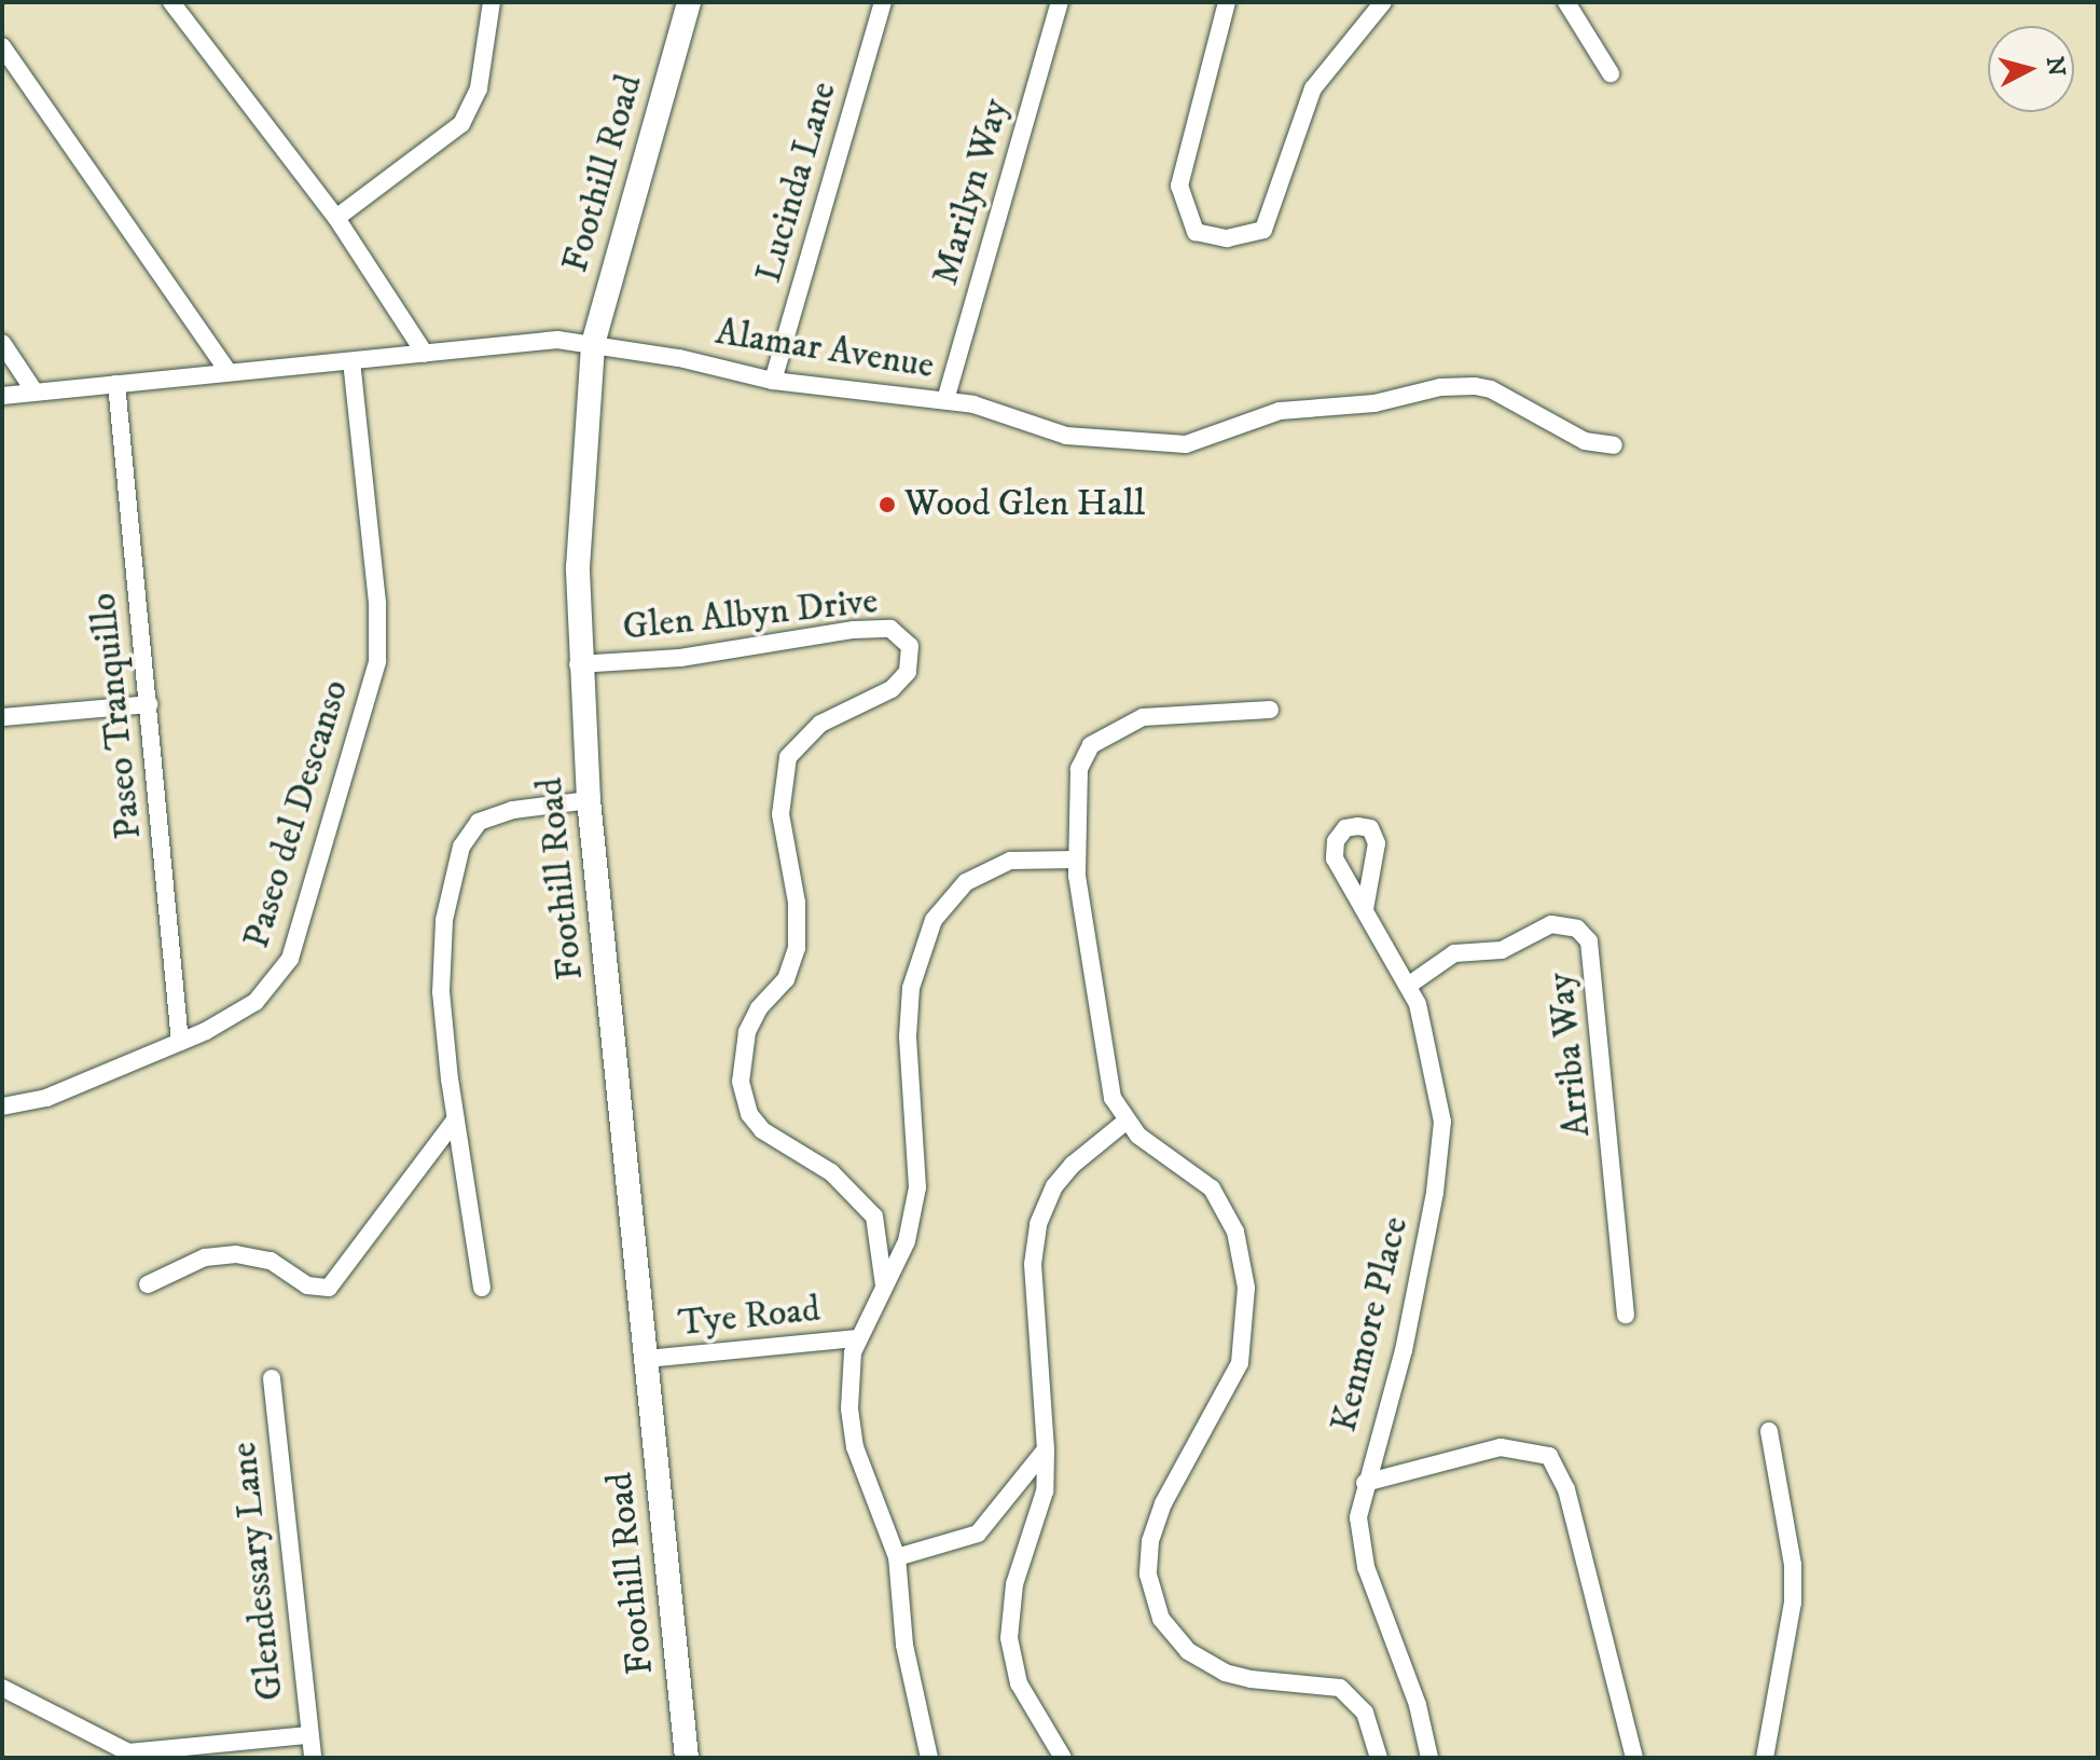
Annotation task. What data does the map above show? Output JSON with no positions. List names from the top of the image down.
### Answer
{
  "streets": {
    "main road": ["Foothill Road"],
    "street": [
      "Lucinda Lane",
      "Marilyn Way",
      "Alamar Avenue",
      "Glen Albyn Drive",
      "Paseo Tranquillo",
      "Paseo del Descanso",
      "Arriba Way",
      "Tye Road",
      "Kenmore Place",
      "Glendessary Lane"
    ]
  },
  "crossings": [
    ["Foothill Road", "Alamar Avenue"],
    ["Foothill Road", "Glen Albyn Drive"],
    ["Foothill Road", "Tye Road"],
    ["Lucinda Lane", "Alamar Avenue"],
    ["Marilyn Way", "Alamar Avenue"],
    ["Alamar Avenue", "Paseo Tranquillo"],
    ["Alamar Avenue", "Paseo del Descanso"],
    ["Paseo Tranquillo", "Paseo del Descanso"],
    ["Arriba Way", "Kenmore Place"]
  ],
  "places": ["Wood Glen Hall"],
  "north": "right"
}
